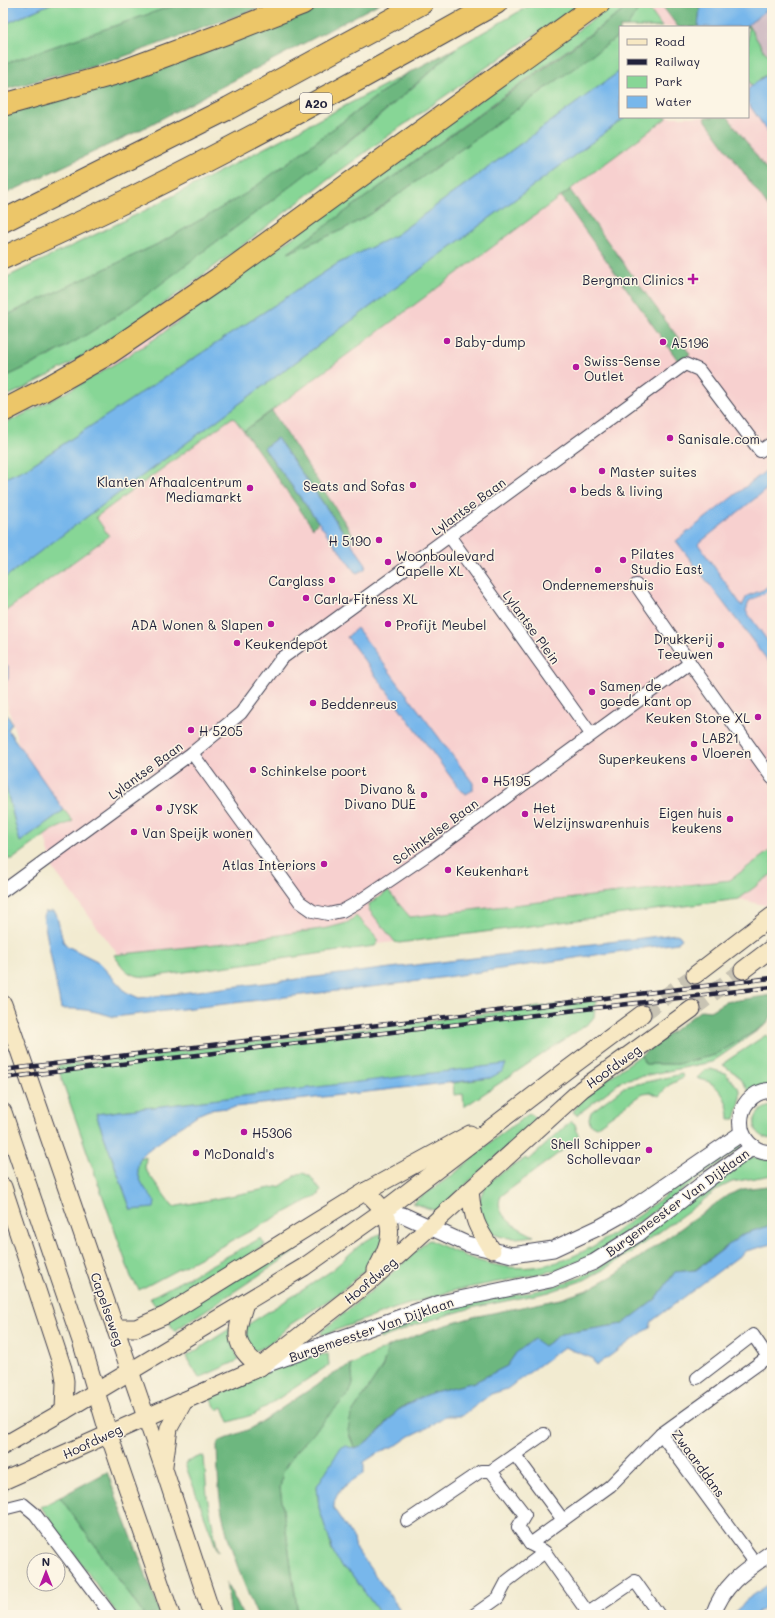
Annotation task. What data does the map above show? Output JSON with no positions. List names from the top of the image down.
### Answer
{
  "streets": {
    "highway": ["A20"],
    "main road": ["Hoofdweg", "Capelseweg"],
    "street": [
      "Lylantse Baan",
      "Lylantse Plein",
      "Schinkelse Baan",
      "Burgemeester Van Dijklaan",
      "Zwaarddans"
    ]
  },
  "crossings": [
    ["Lylantse Baan", "Lylantse Plein"],
    ["Lylantse Baan", "Schinkelse Baan"],
    ["Lylantse Plein", "Schinkelse Baan"],
    ["Hoofdweg", "Burgemeester Van Dijklaan"],
    ["Hoofdweg", "Capelseweg"]
  ],
  "places": {
    "health": ["Bergman Clinics"],
    "other": [
      "Baby-dump",
      "A5196",
      "Swiss-Sense Outlet",
      "Sanisale.com",
      "Master suites",
      "Seats and Sofas",
      "Klanten Afhaalcentrum Mediamarkt",
      "beds & living",
      "H 5190",
      "Pilates Studio East",
      "Woonboulevard Capelle XL",
      "Ondernemershuis",
      "Carglass",
      "Carla Fitness XL",
      "ADA Wonen & Slapen",
      "Profijt Meubel",
      "Keukendepot",
      "Drukkerij Teeuwen",
      "Samen de goede kant op",
      "Beddenreus",
      "Keuken Store XL",
      "H 5205",
      "LAB21 Vloeren",
      "Superkeukens",
      "Schinkelse poort",
      "H5195",
      "Divano & Divano DUE",
      "JYSK",
      "Het Welzijnswarenhuis",
      "Eigen huis keukens",
      "Van Speijk wonen",
      "Atlas Interiors",
      "Keukenhart",
      "H5306",
      "Shell Schipper Schollevaar",
      "McDonald's"
    ]
  },
  "legend": [
    "Road",
    "Railway",
    "Park",
    "Water"
  ],
  "north": "top"
}
